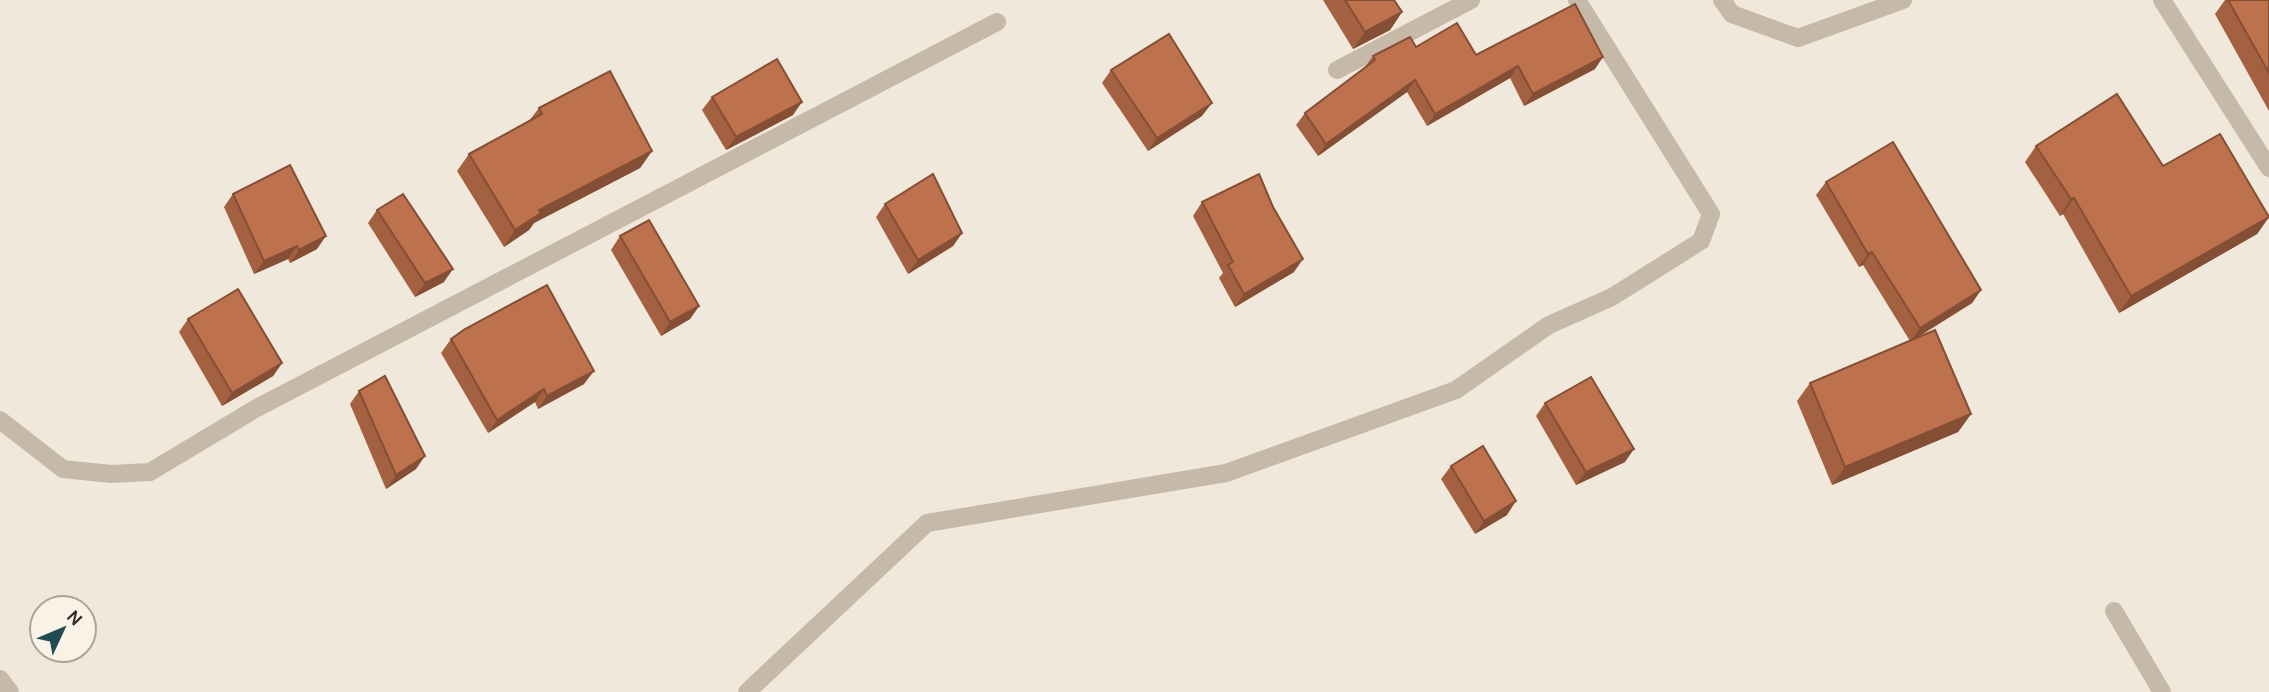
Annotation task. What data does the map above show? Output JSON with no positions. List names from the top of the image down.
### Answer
{
  "north": "top right"
}
